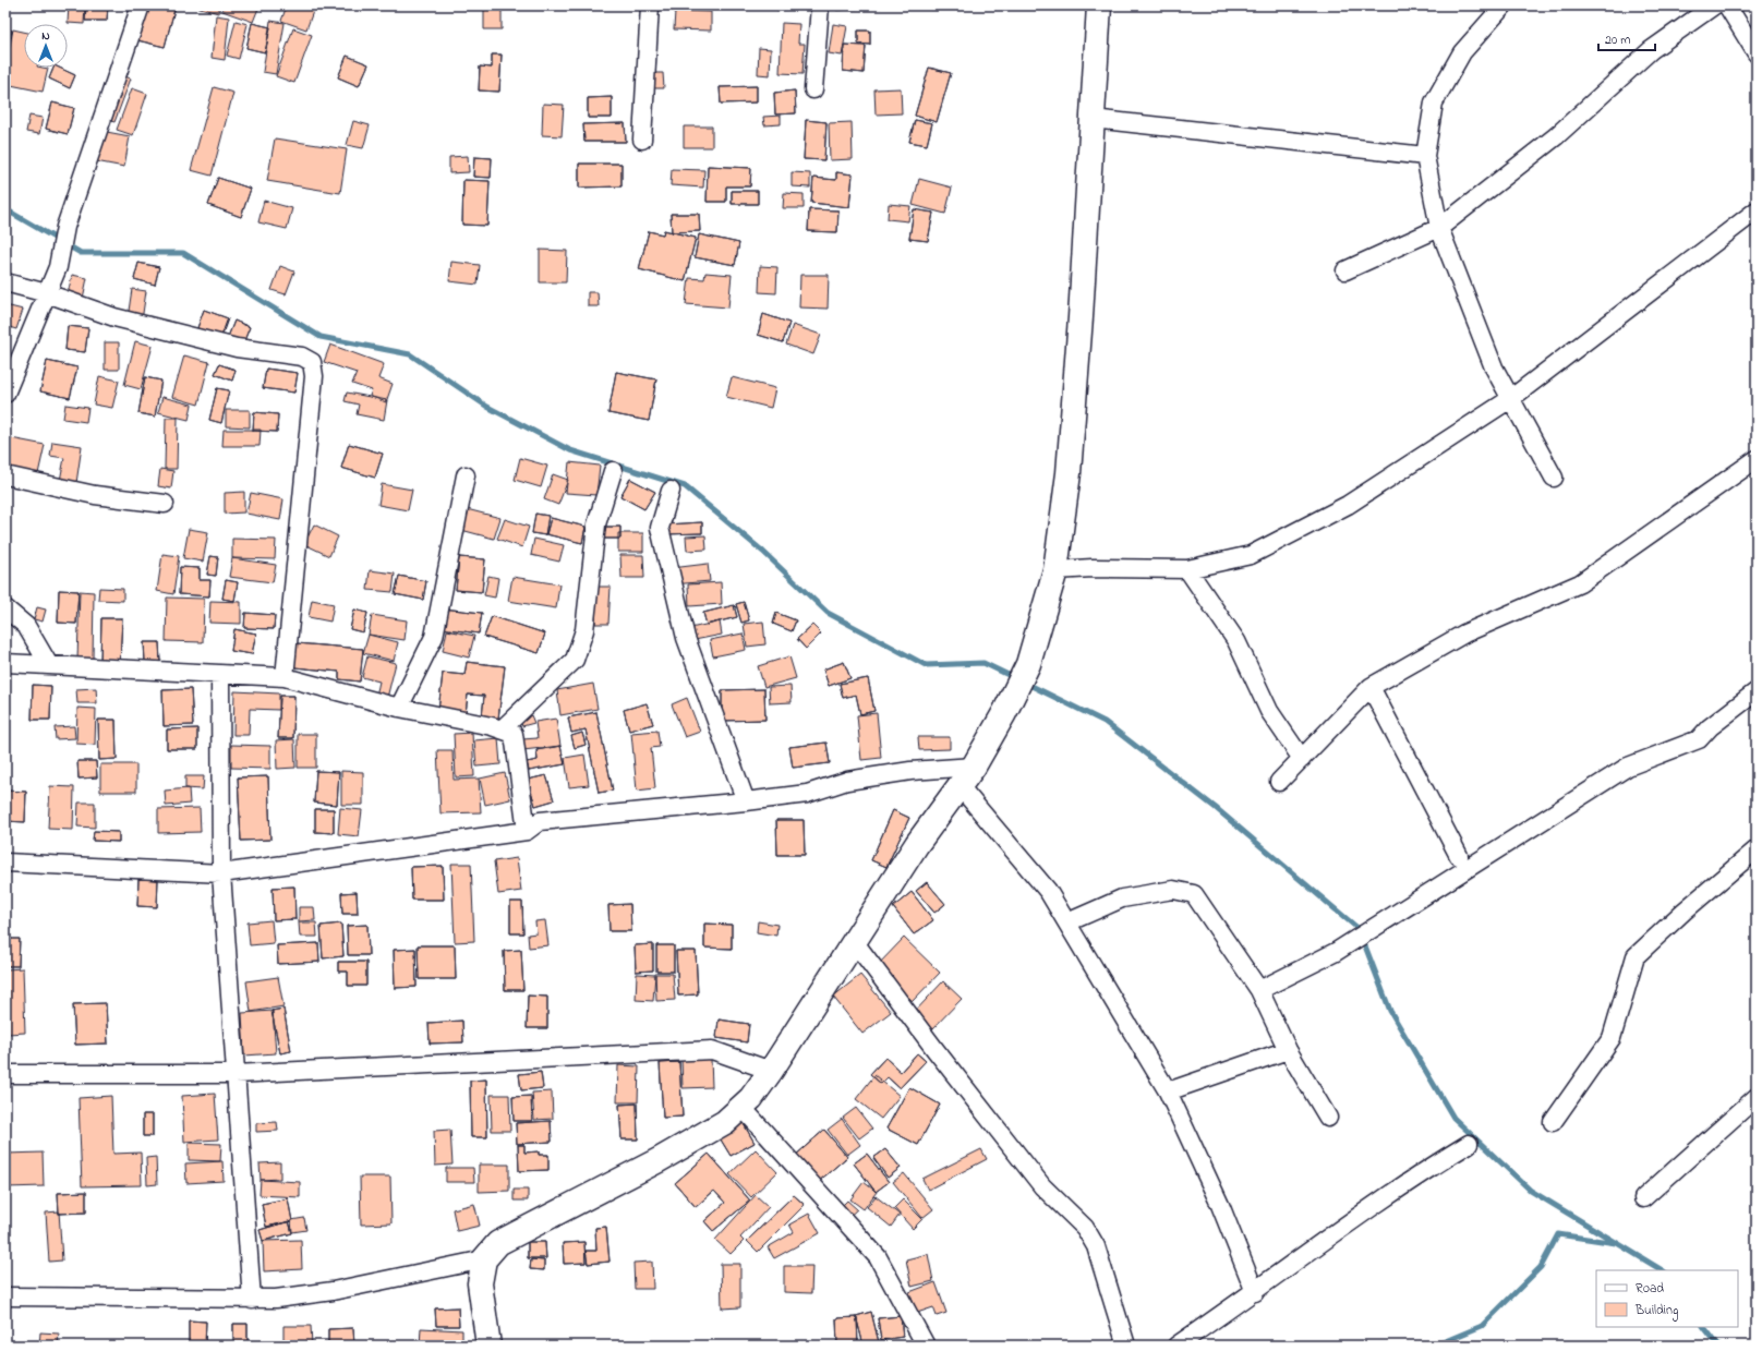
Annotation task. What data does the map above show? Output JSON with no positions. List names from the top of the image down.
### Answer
{
  "legend": ["Road", "Building"],
  "scale_bar": "20 m",
  "north": "top"
}
